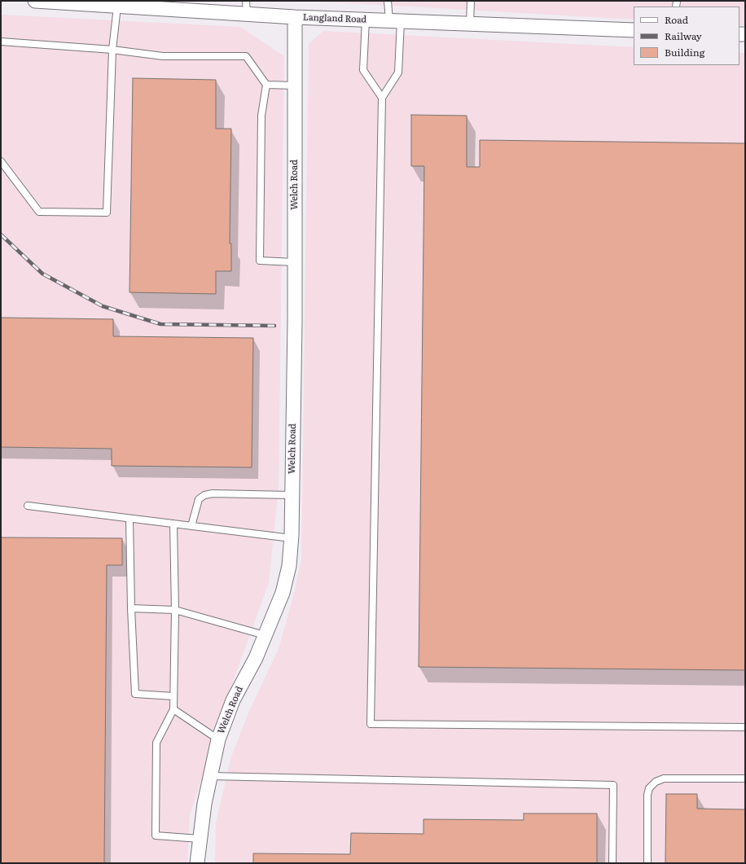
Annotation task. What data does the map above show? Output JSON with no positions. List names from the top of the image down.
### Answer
{
  "streets": {
    "street": ["Langland Road", "Welch Road"]
  },
  "crossings": [
    ["Langland Road", "Welch Road"]
  ],
  "legend": ["Road", "Railway", "Building"]
}
